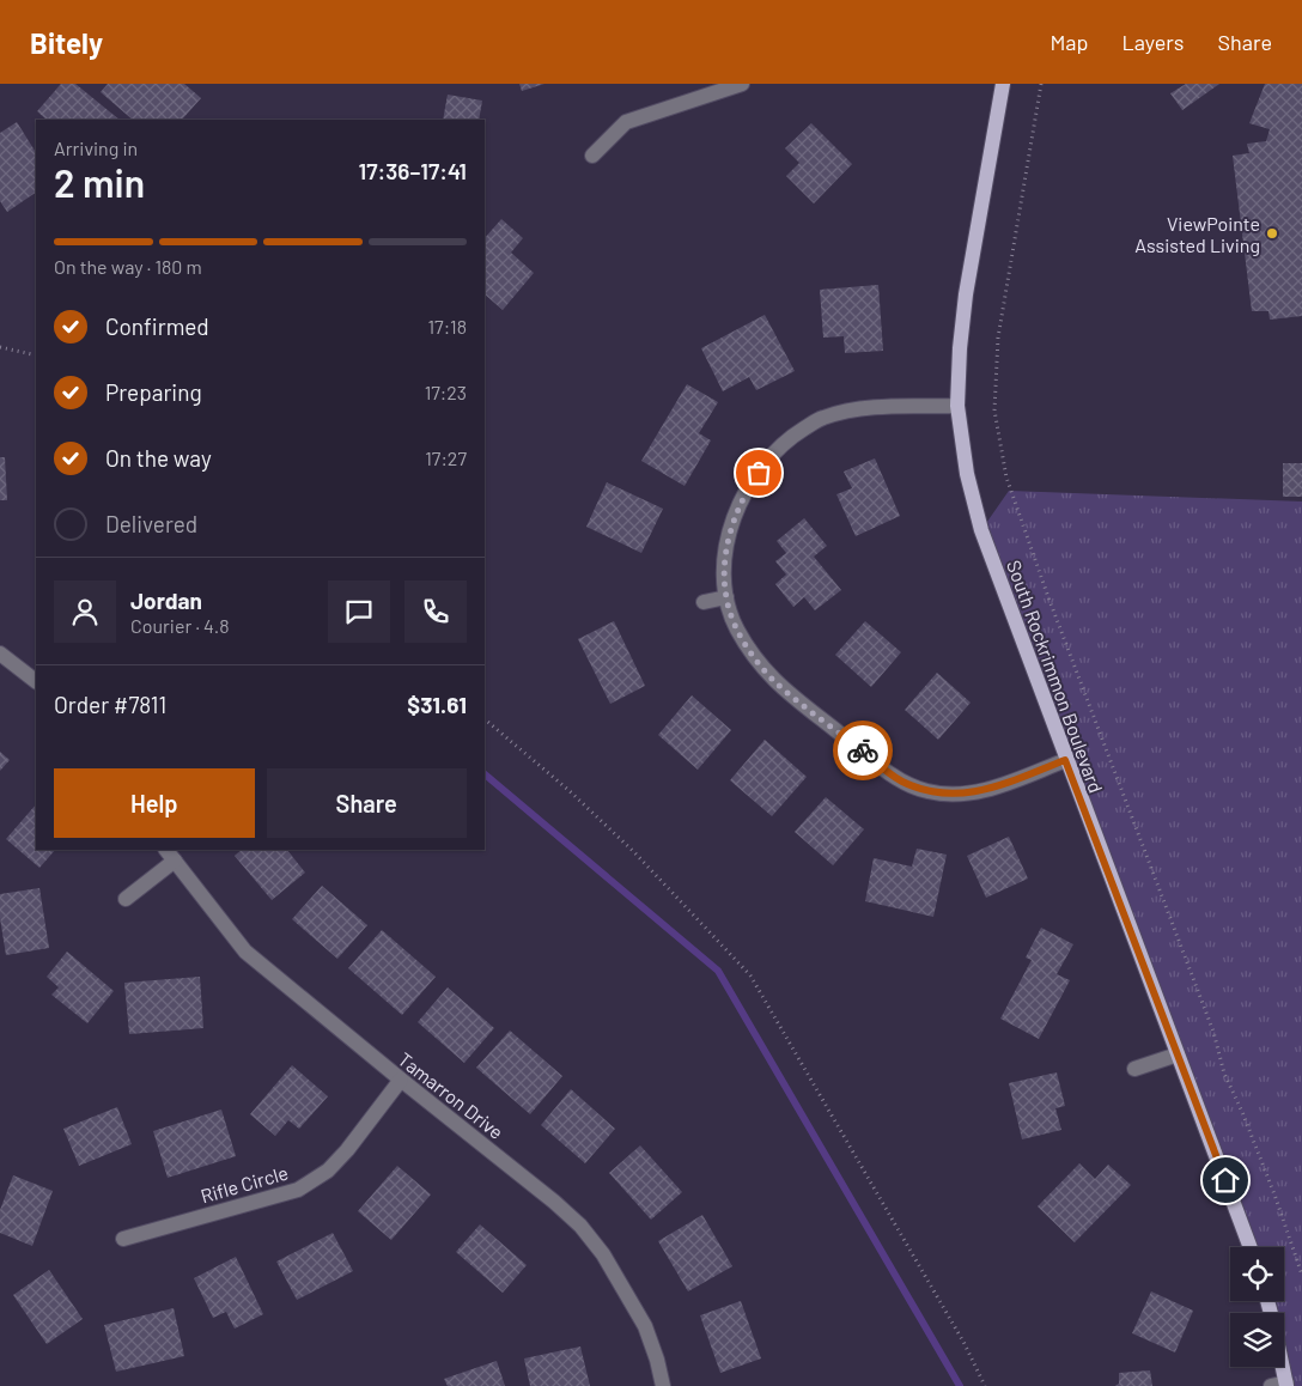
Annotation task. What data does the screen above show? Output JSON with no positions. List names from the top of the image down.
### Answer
{
  "streets": {
    "main road": ["South Rockrimmon Boulevard"],
    "street": ["Tamarron Drive", "Rifle Circle"]
  },
  "crossings": [
    ["Tamarron Drive", "Rifle Circle"]
  ],
  "places": ["ViewPointe Assisted Living"],
  "page": {
    "header": "Bitely",
    "nav": ["Map", "Layers", "Share"],
    "heading": ["2 min", "Arriving in", "17:36–17:41"],
    "panel": [
      "Jordan",
      "Courier · 4.8",
      "Order #7811",
      "$31.61"
    ],
    "bar": "On the way · 180 m",
    "list": [
      ["Confirmed", "17:18"],
      ["Preparing", "17:23"],
      ["On the way", "17:27"],
      "Delivered"
    ],
    "buttons": ["Help", "Share"]
  }
}
